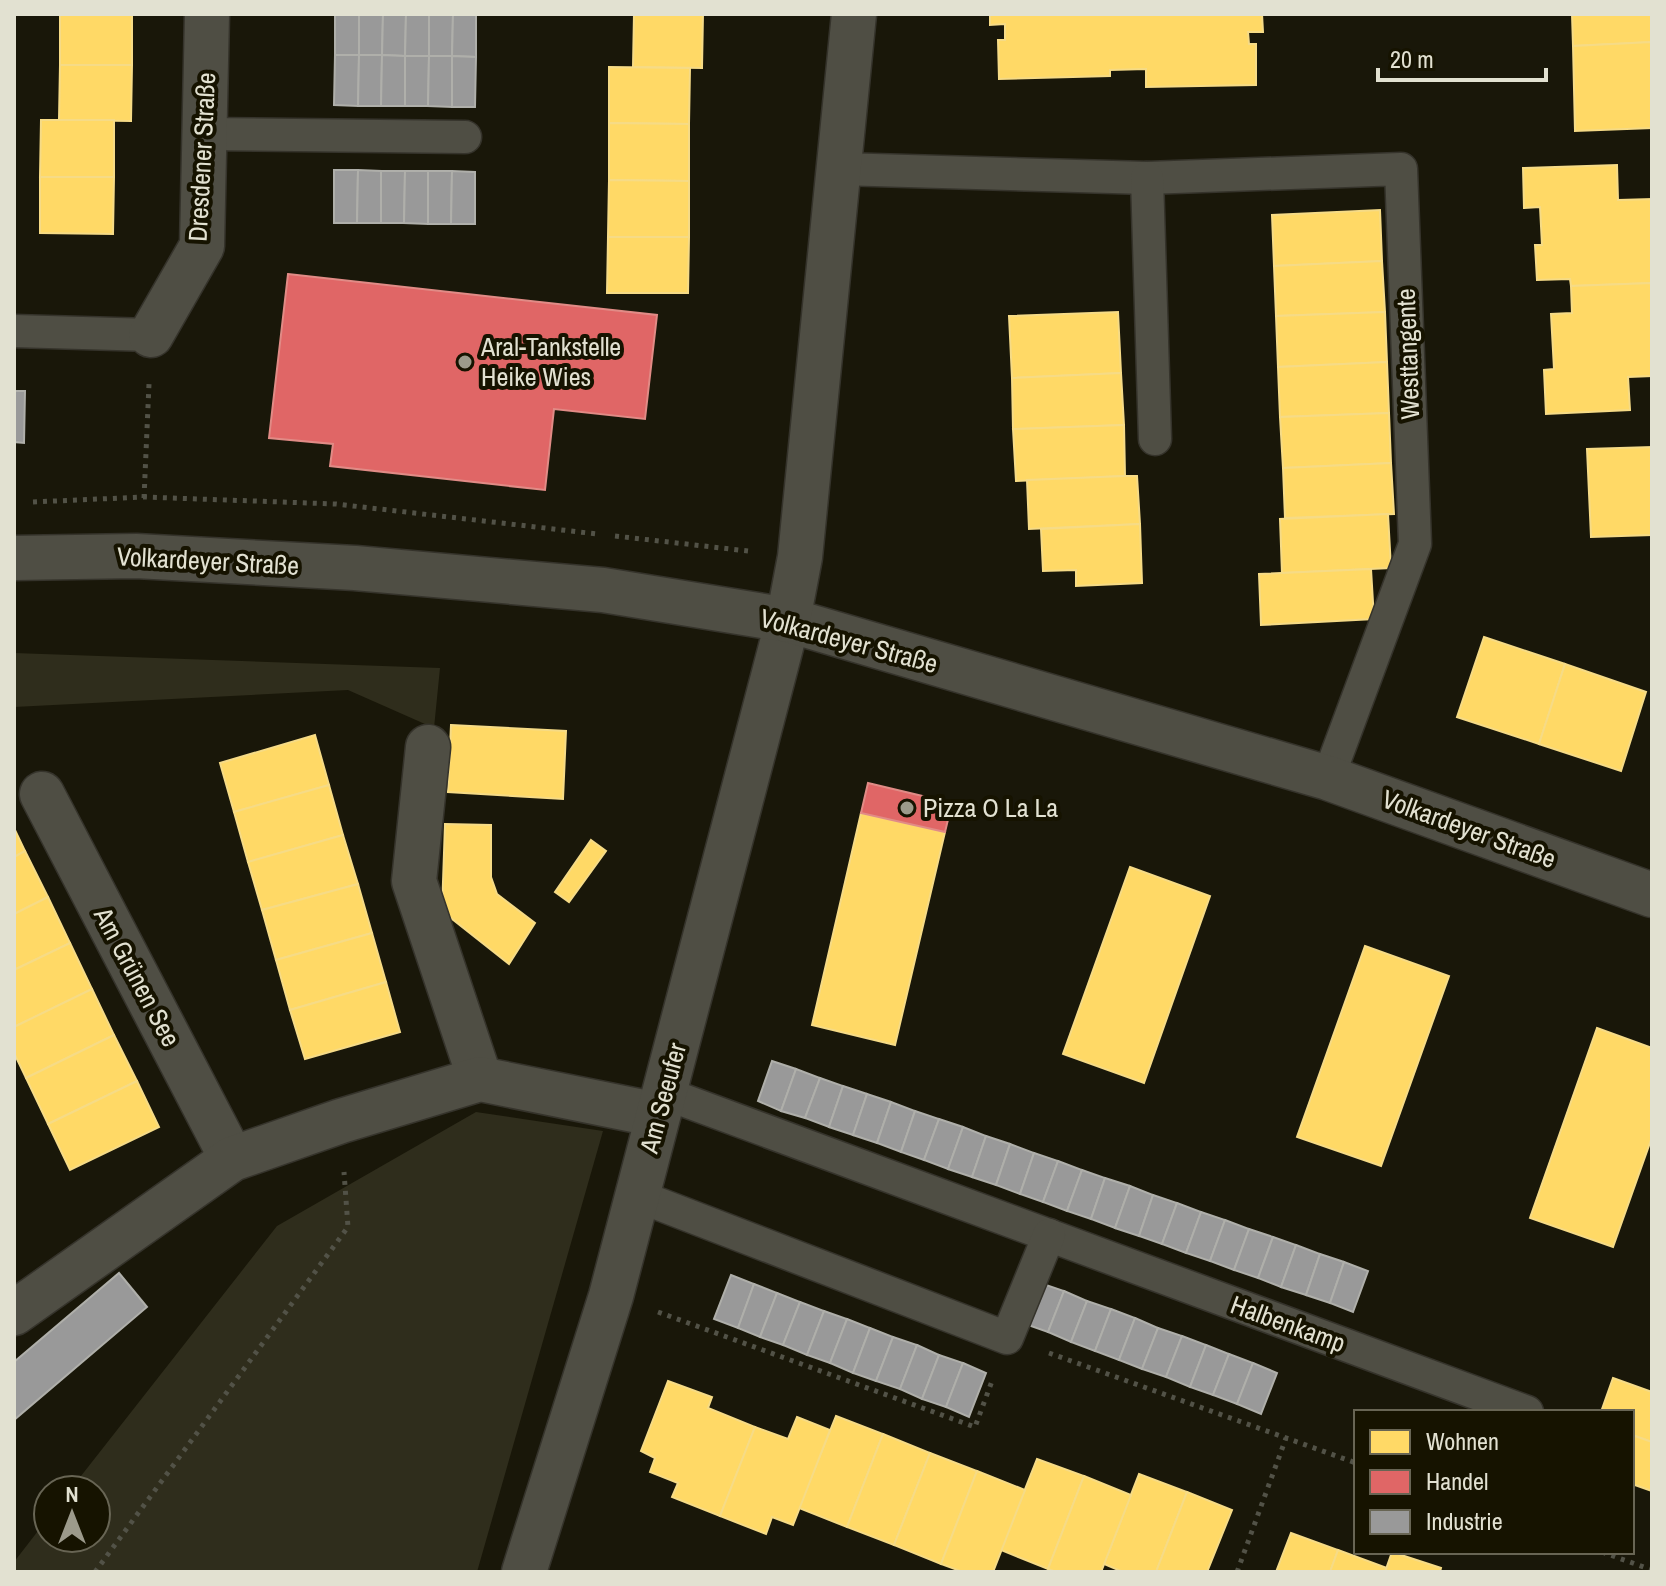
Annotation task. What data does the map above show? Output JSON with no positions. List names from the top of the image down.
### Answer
{
  "streets": {
    "street": [
      "Dresdener Straße",
      "Volkardeyer Straße",
      "Am Grünen See",
      "Am Seeufer"
    ],
    "lane": ["Westtangente", "Halbenkamp"]
  },
  "crossings": [
    ["Westtangente", "Volkardeyer Straße"],
    ["Volkardeyer Straße", "Am Seeufer"],
    ["Am Seeufer", "Halbenkamp"]
  ],
  "places": ["Aral-Tankstelle Heike Wies", "Pizza O La La"],
  "legend": ["Wohnen", "Handel", "Industrie"],
  "scale_bar": "20 m",
  "north": "top"
}
